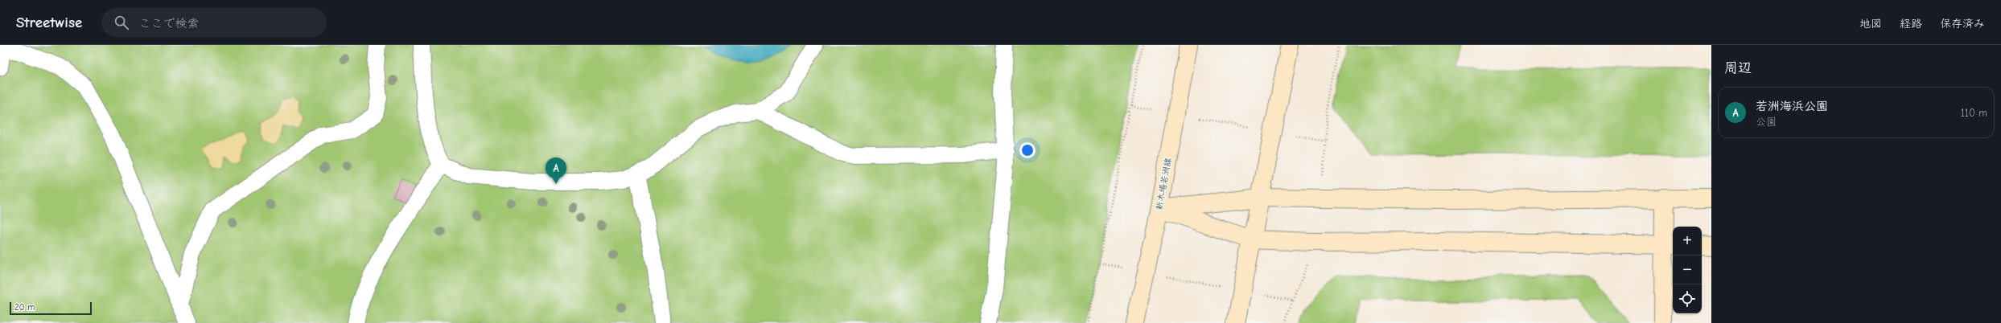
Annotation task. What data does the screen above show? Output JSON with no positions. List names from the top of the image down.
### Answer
{
  "streets": {
    "street": ["新木場若洲線"]
  },
  "scale_bar": "20 m",
  "page": {
    "header": "Streetwise",
    "search": "ここで検索",
    "nav": ["地図", "経路", "保存済み"],
    "heading": "周辺",
    "list": [
      {
        "mark": "A",
        "name": "若洲海浜公園",
        "note": "公園",
        "value": "110 m"
      }
    ],
    "pins": "A",
    "map_buttons": ["+", "−"],
    "scale": "20 m"
  }
}
